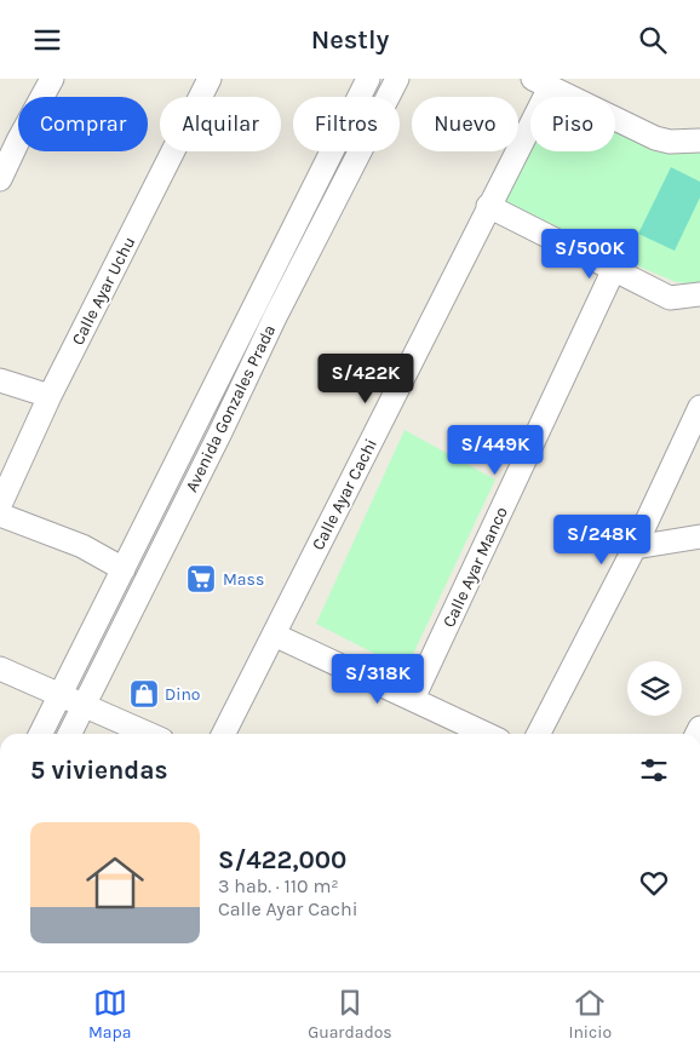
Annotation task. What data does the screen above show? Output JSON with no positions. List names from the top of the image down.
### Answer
{
  "streets": {
    "street": [
      "Calle Ayar Uchu",
      "Avenida Gonzales Prada",
      "Calle Ayar Cachi",
      "Calle Ayar Manco"
    ]
  },
  "places": {
    "supermarket": ["Mass"],
    "shop": ["Dino"]
  },
  "page": {
    "header": "Nestly",
    "chip": [
      "Comprar",
      "Alquilar",
      "Filtros",
      "Nuevo",
      "Piso"
    ],
    "price": [
      "S/500K",
      "S/422K",
      "S/449K",
      "S/248K",
      "S/318K"
    ],
    "heading": "5 viviendas",
    "list": [
      {
        "name": "S/422,000",
        "note": "3 hab. · 110 m² · Calle Ayar Cachi"
      }
    ],
    "tabs": ["Mapa", "Guardados", "Inicio"]
  }
}
